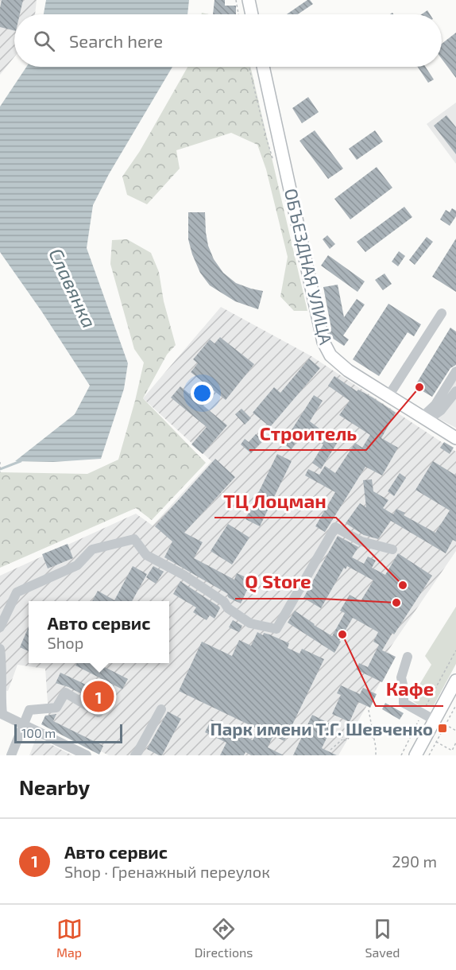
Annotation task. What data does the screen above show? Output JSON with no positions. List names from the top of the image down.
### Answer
{
  "streets": {
    "main road": ["ОБЪЕЗДНАЯ УЛИЦА"]
  },
  "water": ["Славянка"],
  "places": {
    "other": [
      "Строитель",
      "ТЦ Лоцман",
      "Q Store",
      "Кафе"
    ],
    "transit": ["Парк имени Т.Г. Шевченко"]
  },
  "scale_bar": "100 m",
  "page": {
    "search": "Search here",
    "popup": ["Авто сервис", "Shop"],
    "pins": "1",
    "scale": "100 m",
    "heading": "Nearby",
    "list": [
      {
        "mark": "1",
        "name": "Авто сервис",
        "note": "Shop · Гренажный переулок",
        "value": "290 m"
      }
    ],
    "nav": ["Map", "Directions", "Saved"]
  }
}
